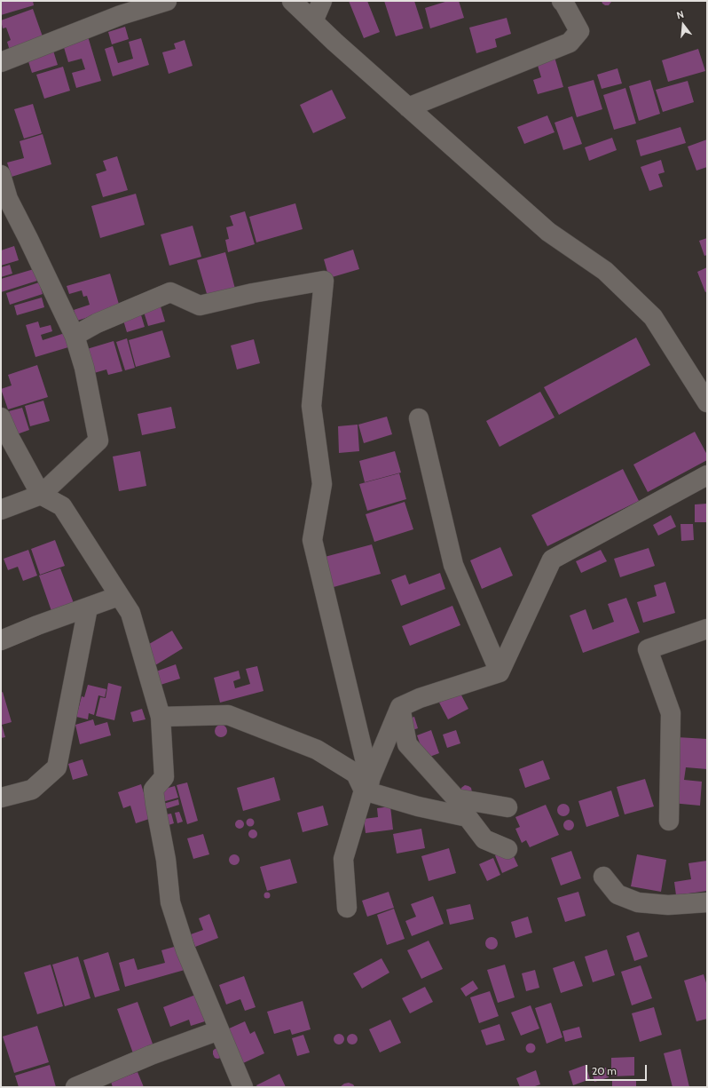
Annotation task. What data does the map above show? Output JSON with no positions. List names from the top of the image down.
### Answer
{
  "scale_bar": "20 m",
  "north": "top"
}
